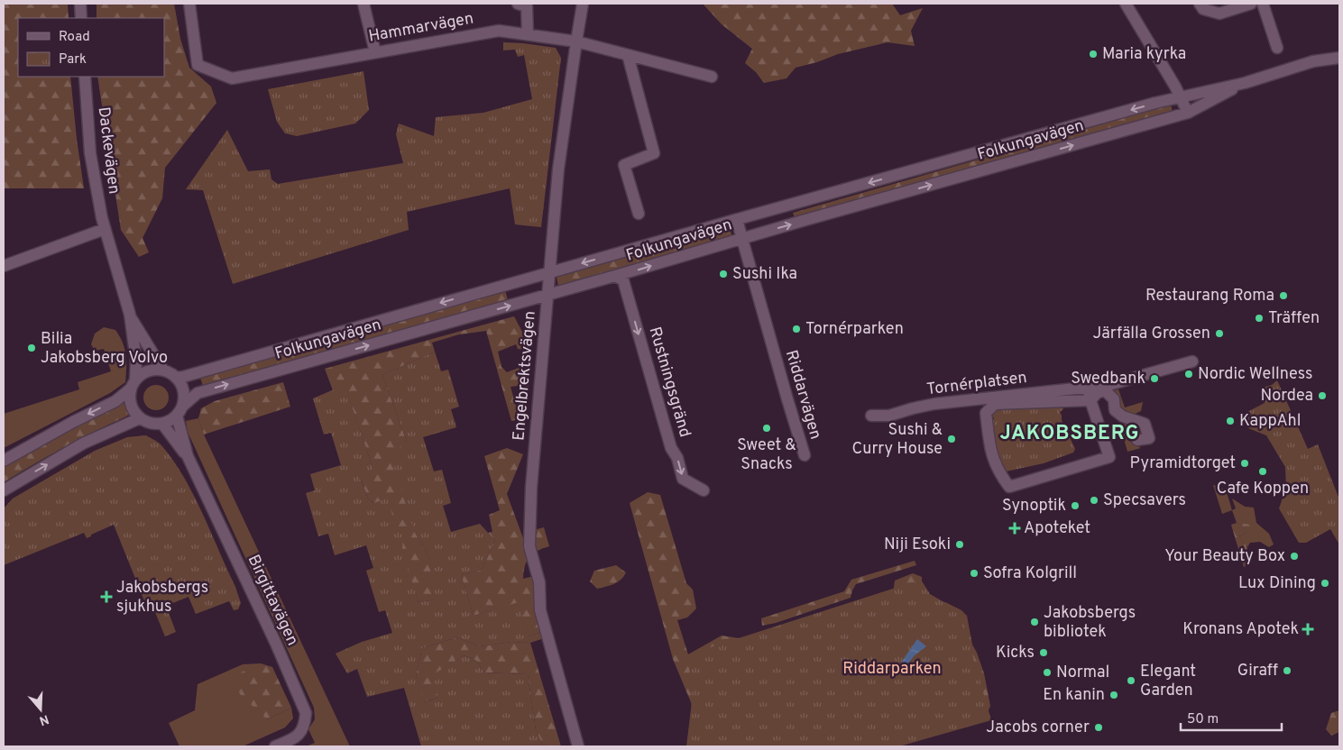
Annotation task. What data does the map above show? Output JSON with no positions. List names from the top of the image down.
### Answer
{
  "streets": {
    "street": [
      "Hammarvägen",
      "Folkungavägen",
      "Dackevägen",
      "Engelbrektsvägen",
      "Rustningsgränd",
      "Tornérplatsen",
      "Riddarvägen",
      "Birgittavägen"
    ]
  },
  "crossings": [
    ["Hammarvägen", "Engelbrektsvägen"],
    ["Folkungavägen", "Dackevägen"],
    ["Folkungavägen", "Engelbrektsvägen"],
    ["Folkungavägen", "Rustningsgränd"],
    ["Folkungavägen", "Riddarvägen"],
    ["Folkungavägen", "Birgittavägen"],
    ["Dackevägen", "Birgittavägen"]
  ],
  "one_way": ["Rustningsgränd"],
  "districts": ["JAKOBSBERG"],
  "parks": ["Riddarparken"],
  "places": {
    "other": [
      "Maria kyrka",
      "Sushi Ika",
      "Restaurang Roma",
      "Träffen",
      "Tornérparken",
      "Järfälla Grossen",
      "Bilia Jakobsberg Volvo",
      "Nordic Wellness",
      "Swedbank",
      "Nordea",
      "KappAhl",
      "Sweet & Snacks",
      "Sushi & Curry House",
      "Pyramidtorget",
      "Cafe Koppen",
      "Specsavers",
      "Synoptik",
      "Niji Esoki",
      "Your Beauty Box",
      "Sofra Kolgrill",
      "Lux Dining",
      "Jakobsbergs bibliotek",
      "Kicks",
      "Giraff",
      "Normal",
      "Elegant Garden",
      "En kanin",
      "Jacobs corner"
    ],
    "health": ["Apoteket", "Jakobsbergs sjukhus", "Kronans Apotek"]
  },
  "legend": ["Road", "Park"],
  "scale_bar": "50 m",
  "north": "bottom"
}
